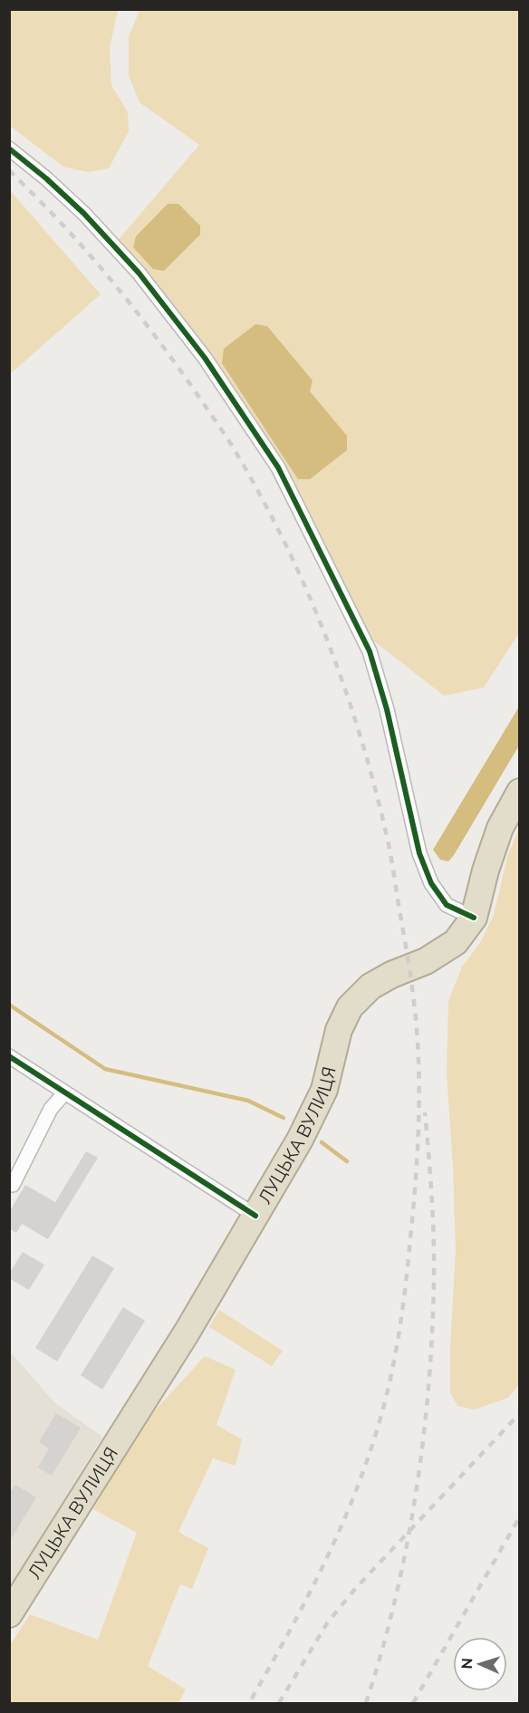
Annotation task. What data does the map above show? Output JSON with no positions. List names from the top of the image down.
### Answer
{
  "streets": {
    "highway": ["ЛУЦЬКА ВУЛИЦЯ"]
  },
  "north": "left"
}
